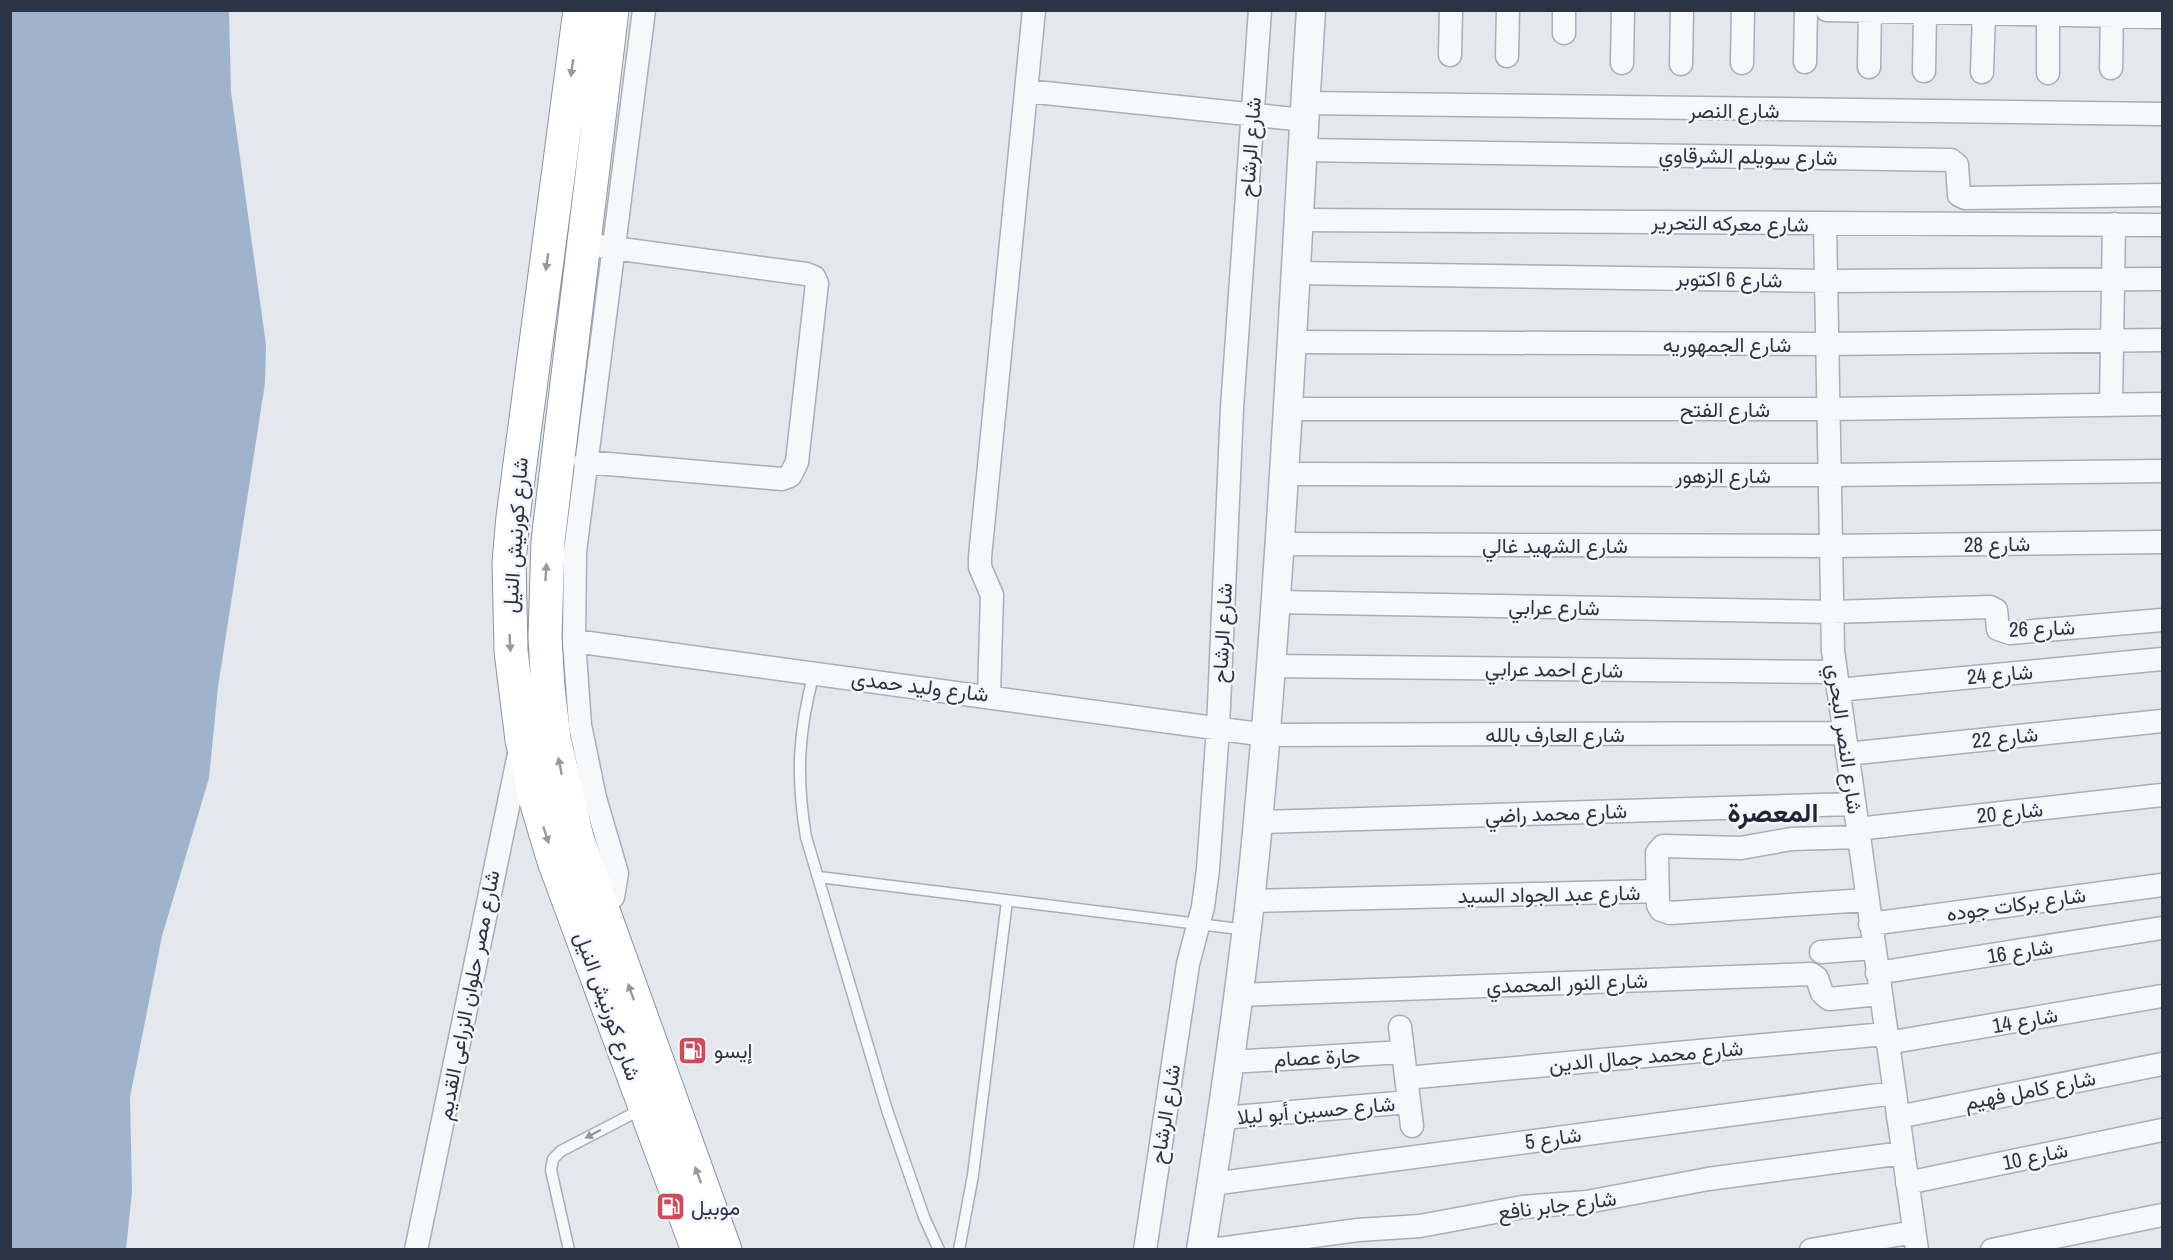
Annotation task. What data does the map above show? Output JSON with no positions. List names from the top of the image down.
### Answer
{
  "streets": {
    "highway": ["شارع كورنيش النيل"],
    "street": [
      "شارع النصر",
      "شارع الرشاح",
      "شارع سويلم الشرقاوي",
      "شارع معركه التحرير",
      "شارع 6 اكتوبر",
      "شارع الجمهوريه",
      "شارع الفتح",
      "شارع الزهور",
      "شارع 28",
      "شارع الشهيد غالي",
      "شارع عرابي",
      "شارع 26",
      "شارع احمد عرابي",
      "شارع 24",
      "شارع وليد حمدى",
      "شارع العارف بالله",
      "شارع 22",
      "شارع النصر البحري",
      "شارع 20",
      "شارع محمد راضي",
      "شارع عبد الجواد السيد",
      "شارع بركات جوده",
      "شارع 16",
      "شارع النور المحمدي",
      "شارع مصر حلوان الزراعى القديم",
      "شارع 14",
      "شارع محمد جمال الدين",
      "حارة عصام",
      "شارع كامل فهيم",
      "شارع حسين أبو ليلا",
      "شارع 5",
      "شارع 10",
      "شارع جابر نافع"
    ]
  },
  "crossings": [
    ["شارع النصر", "شارع الرشاح"],
    ["شارع الرشاح", "شارع وليد حمدى"],
    ["شارع معركه التحرير", "شارع النصر البحري"],
    ["شارع 6 اكتوبر", "شارع النصر البحري"],
    ["شارع الجمهوريه", "شارع النصر البحري"],
    ["شارع الفتح", "شارع النصر البحري"],
    ["شارع الزهور", "شارع النصر البحري"],
    ["شارع كورنيش النيل", "شارع مصر حلوان الزراعى القديم"],
    ["شارع 28", "شارع الشهيد غالي"],
    ["شارع 28", "شارع النصر البحري"],
    ["شارع الشهيد غالي", "شارع النصر البحري"],
    ["شارع عرابي", "شارع 26"],
    ["شارع عرابي", "شارع النصر البحري"],
    ["شارع 26", "شارع النصر البحري"],
    ["شارع احمد عرابي", "شارع 24"],
    ["شارع احمد عرابي", "شارع النصر البحري"],
    ["شارع 24", "شارع النصر البحري"],
    ["شارع وليد حمدى", "شارع العارف بالله"],
    ["شارع العارف بالله", "شارع 22"],
    ["شارع العارف بالله", "شارع النصر البحري"],
    ["شارع 22", "شارع النصر البحري"],
    ["شارع النصر البحري", "شارع 20"],
    ["شارع النصر البحري", "شارع محمد راضي"],
    ["شارع النصر البحري", "شارع عبد الجواد السيد"],
    ["شارع النصر البحري", "شارع بركات جوده"],
    ["شارع النصر البحري", "شارع 16"],
    ["شارع النصر البحري", "شارع النور المحمدي"],
    ["شارع النصر البحري", "شارع 14"],
    ["شارع النصر البحري", "شارع محمد جمال الدين"],
    ["شارع النصر البحري", "شارع كامل فهيم"],
    ["شارع النصر البحري", "شارع 5"],
    ["شارع النصر البحري", "شارع 10"],
    ["شارع النصر البحري", "شارع جابر نافع"],
    ["شارع 20", "شارع عبد الجواد السيد"],
    ["شارع 16", "شارع النور المحمدي"],
    ["شارع 14", "شارع محمد جمال الدين"]
  ],
  "districts": ["المعصرة"],
  "places": {
    "fuel station": ["إيسو", "موبيل"]
  }
}
